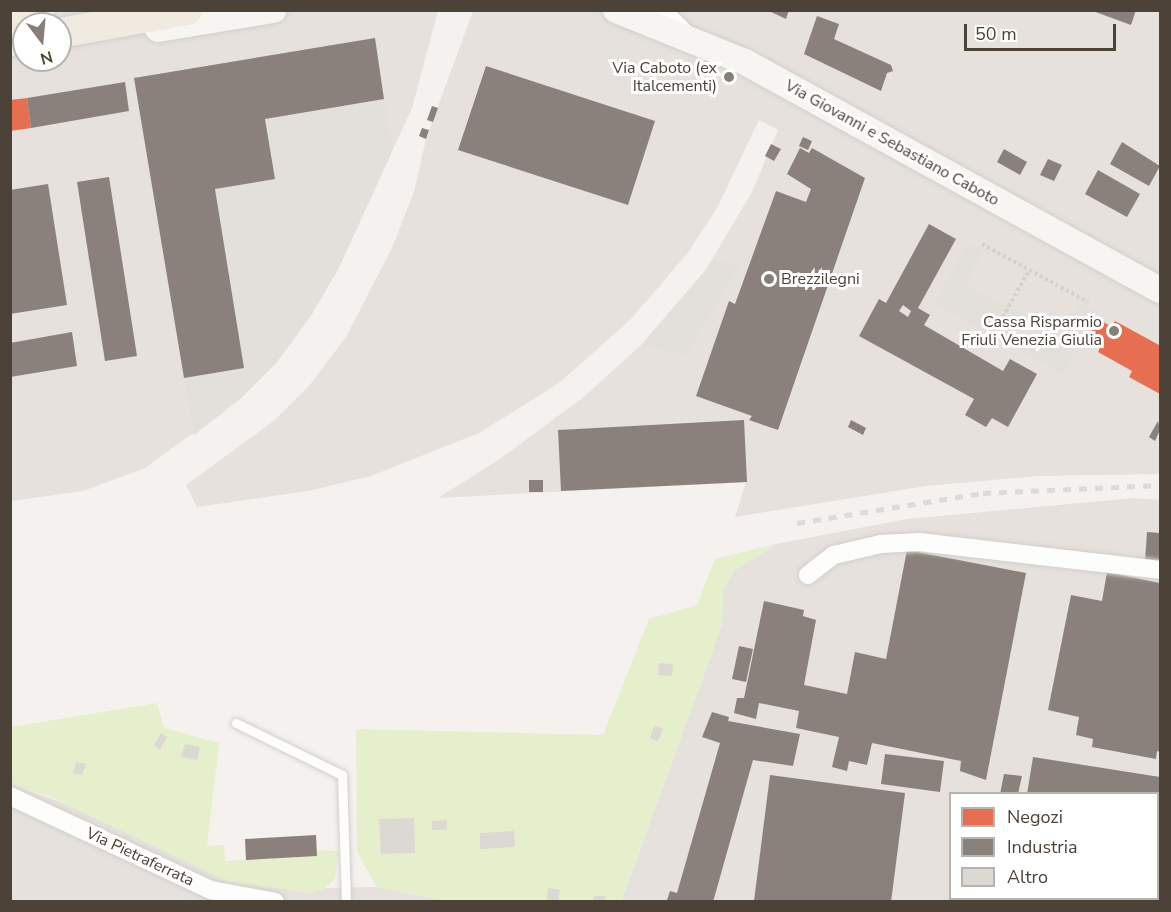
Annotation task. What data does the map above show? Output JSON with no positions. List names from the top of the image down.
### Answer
{
  "streets": {
    "main road": ["Via Giovanni e Sebastiano Caboto"],
    "street": ["Via Pietraferrata"]
  },
  "places": ["Via Caboto (ex Italcementi)", "Brezzilegni", "Cassa Risparmio Friuli Venezia Giulia"],
  "legend": ["Negozi", "Industria", "Altro"],
  "scale_bar": "50 m",
  "north": "bottom"
}
